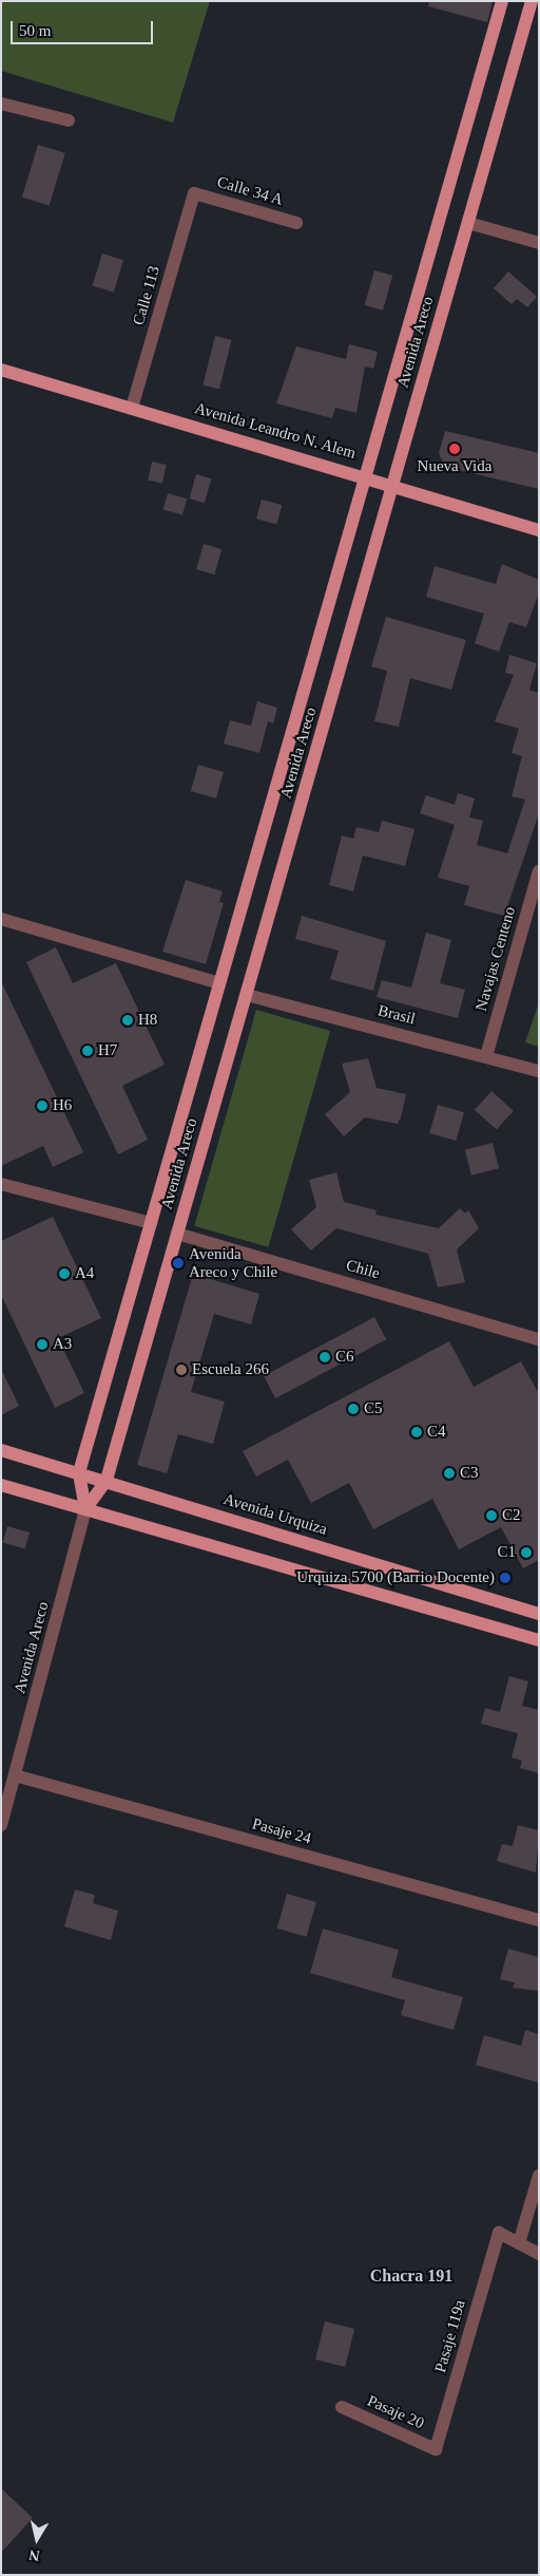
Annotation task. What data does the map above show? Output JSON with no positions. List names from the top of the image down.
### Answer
{
  "streets": {
    "main road": ["Avenida Areco", "Avenida Leandro N. Alem", "Avenida Urquiza"],
    "street": [
      "Calle 34 A",
      "Calle 113",
      "Navajas Centeno",
      "Brasil",
      "Chile",
      "Pasaje 24",
      "Pasaje 119a",
      "Pasaje 20"
    ]
  },
  "crossings": [
    ["Calle 34 A", "Calle 113"],
    ["Calle 113", "Avenida Leandro N. Alem"],
    ["Avenida Areco", "Avenida Leandro N. Alem"],
    ["Avenida Areco", "Brasil"],
    ["Avenida Areco", "Chile"],
    ["Avenida Areco", "Avenida Urquiza"],
    ["Avenida Areco", "Pasaje 24"],
    ["Navajas Centeno", "Brasil"],
    ["Pasaje 119a", "Pasaje 20"]
  ],
  "districts": ["Chacra 191"],
  "places": [
    "Nueva Vida",
    "H8",
    "H7",
    "H6",
    "Avenida Areco y Chile",
    "A4",
    "A3",
    "C6",
    "Escuela 266",
    "C5",
    "C4",
    "C3",
    "C2",
    "C1",
    "Urquiza 5700 (Barrio Docente)"
  ],
  "scale_bar": "50 m",
  "north": "bottom"
}
